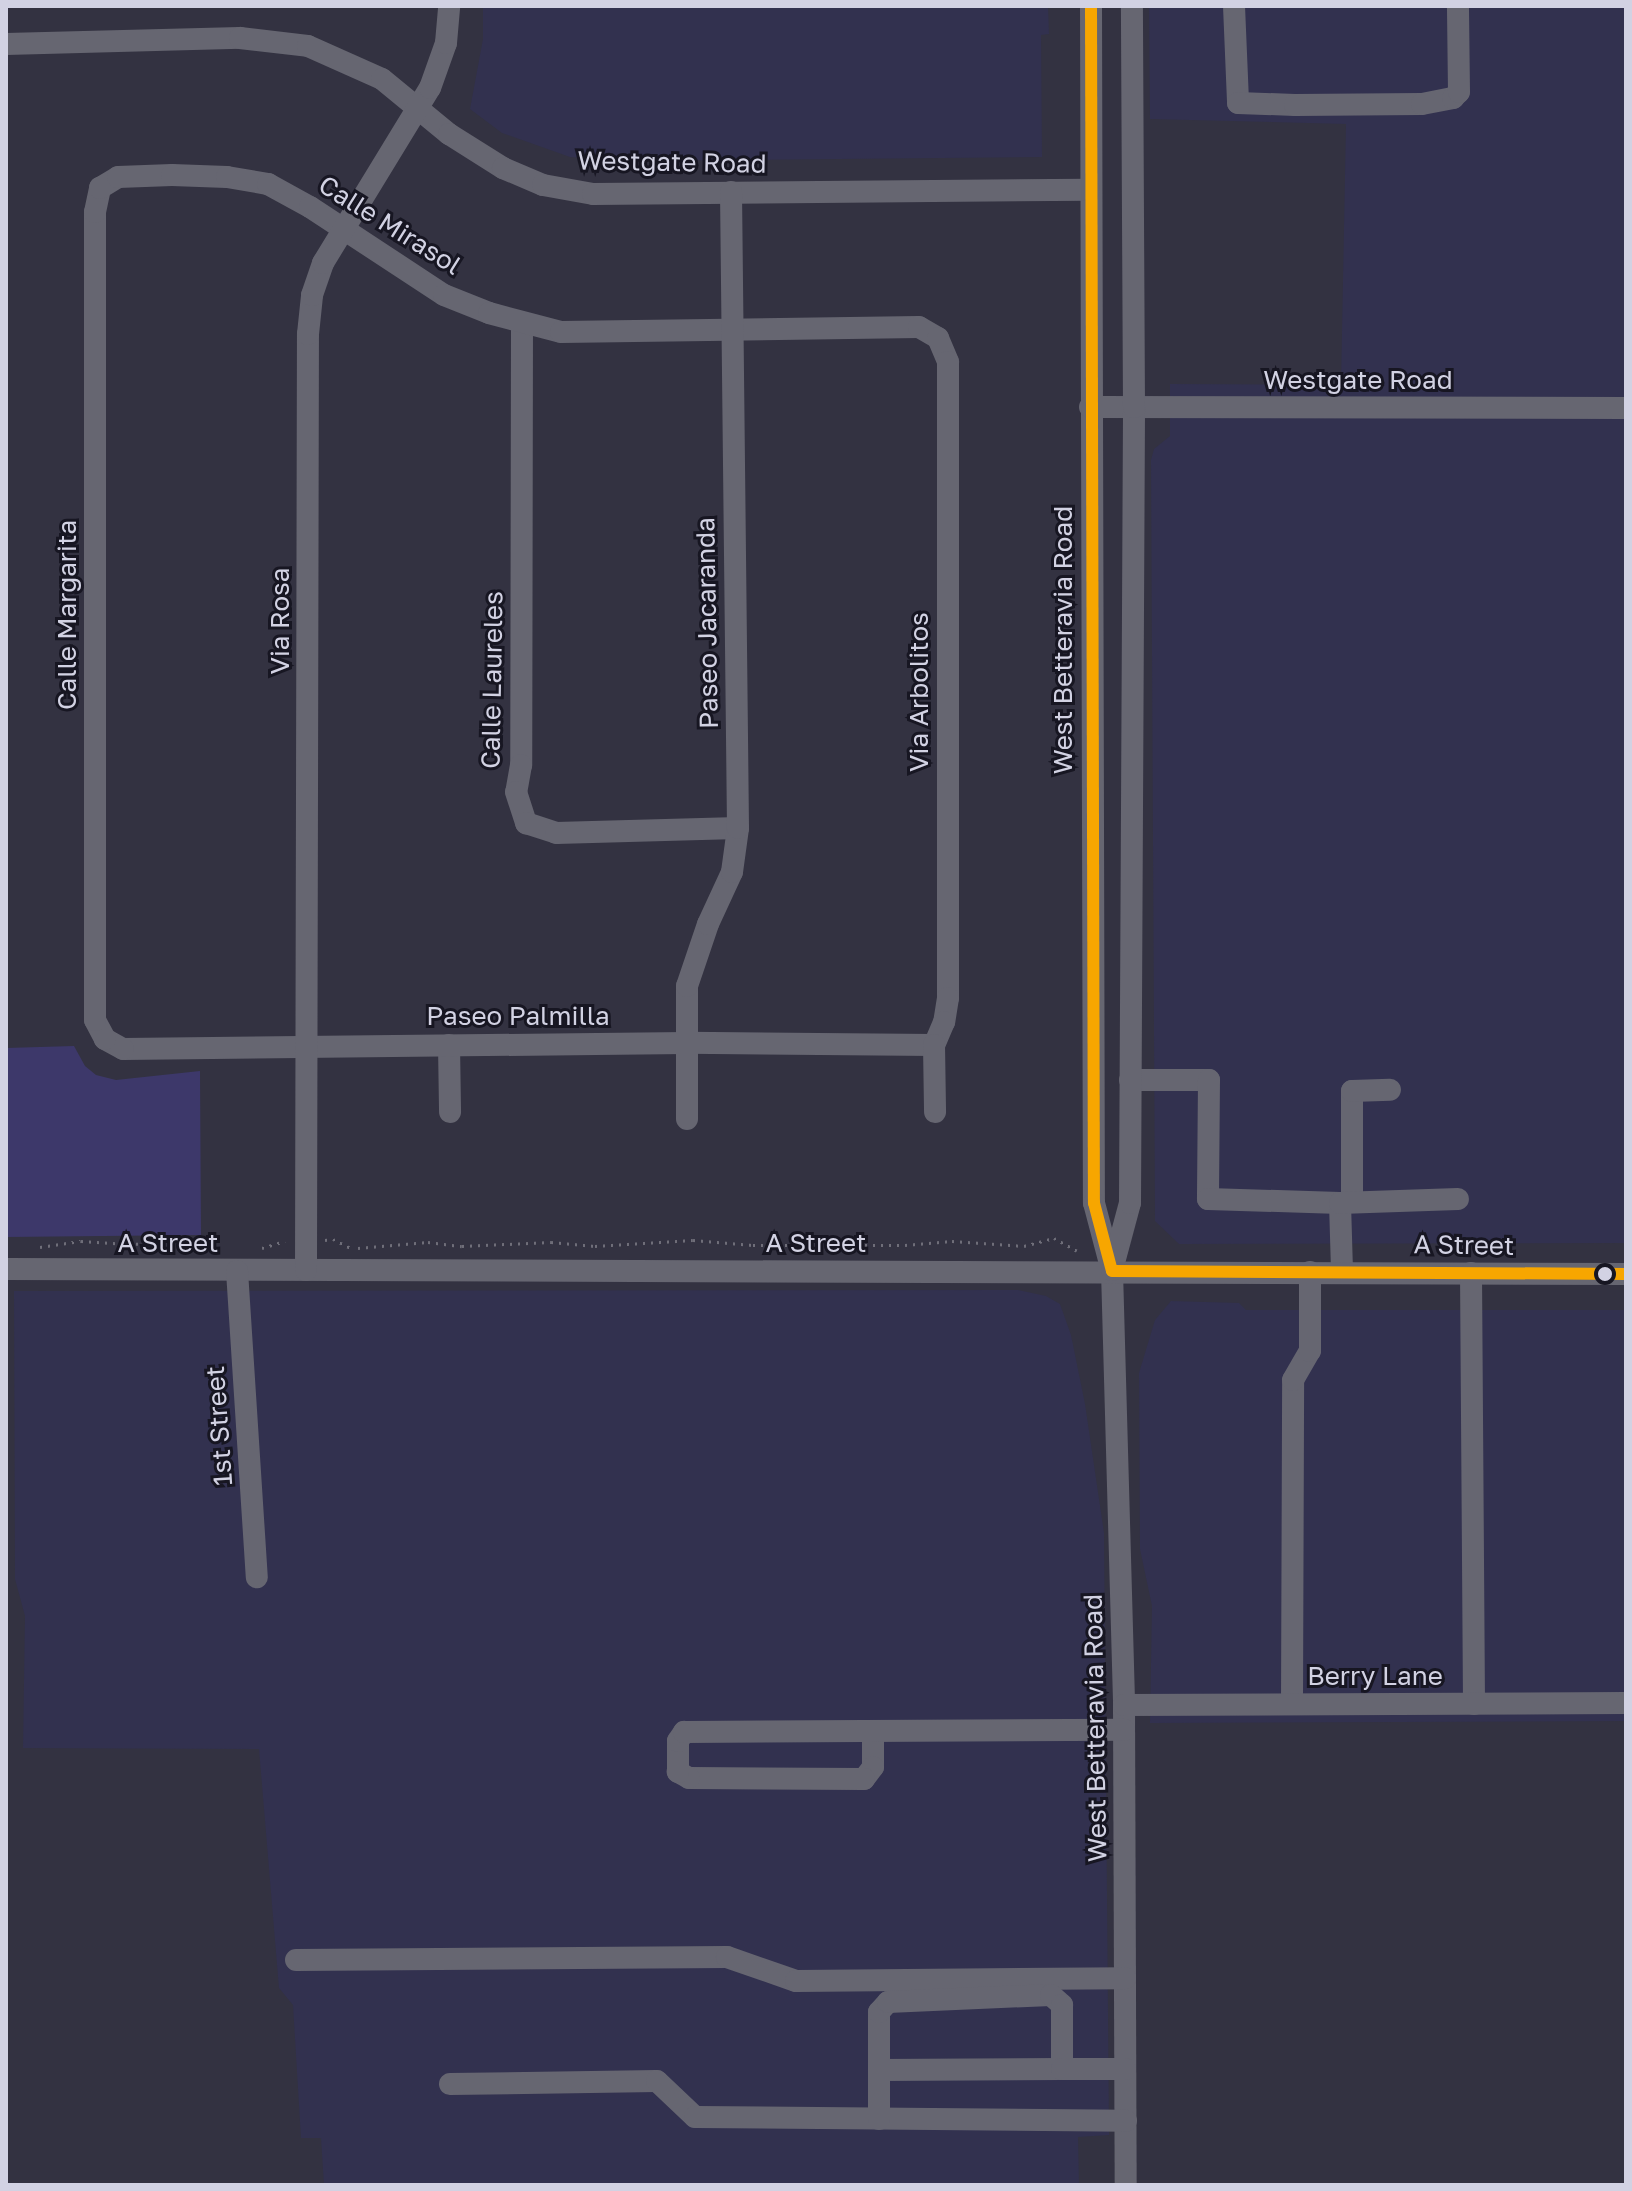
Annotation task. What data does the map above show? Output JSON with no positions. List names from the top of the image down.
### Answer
{
  "streets": {
    "street": [
      "Westgate Road",
      "Calle Mirasol",
      "Calle Margarita",
      "Via Rosa",
      "Paseo Jacaranda",
      "West Betteravia Road",
      "Calle Laureles",
      "Via Arbolitos",
      "Paseo Palmilla",
      "A Street",
      "1st Street",
      "Berry Lane"
    ]
  },
  "crossings": [
    ["Westgate Road", "Via Rosa"],
    ["Westgate Road", "Paseo Jacaranda"],
    ["Westgate Road", "West Betteravia Road"],
    ["Calle Mirasol", "Calle Margarita"],
    ["Calle Mirasol", "Via Rosa"],
    ["Calle Mirasol", "Paseo Jacaranda"],
    ["Calle Mirasol", "Calle Laureles"],
    ["Calle Mirasol", "Via Arbolitos"],
    ["Calle Margarita", "Paseo Palmilla"],
    ["Via Rosa", "Paseo Palmilla"],
    ["Via Rosa", "A Street"],
    ["Paseo Jacaranda", "Calle Laureles"],
    ["Paseo Jacaranda", "Paseo Palmilla"],
    ["West Betteravia Road", "A Street"],
    ["West Betteravia Road", "Berry Lane"],
    ["Via Arbolitos", "Paseo Palmilla"],
    ["A Street", "1st Street"]
  ]
}
